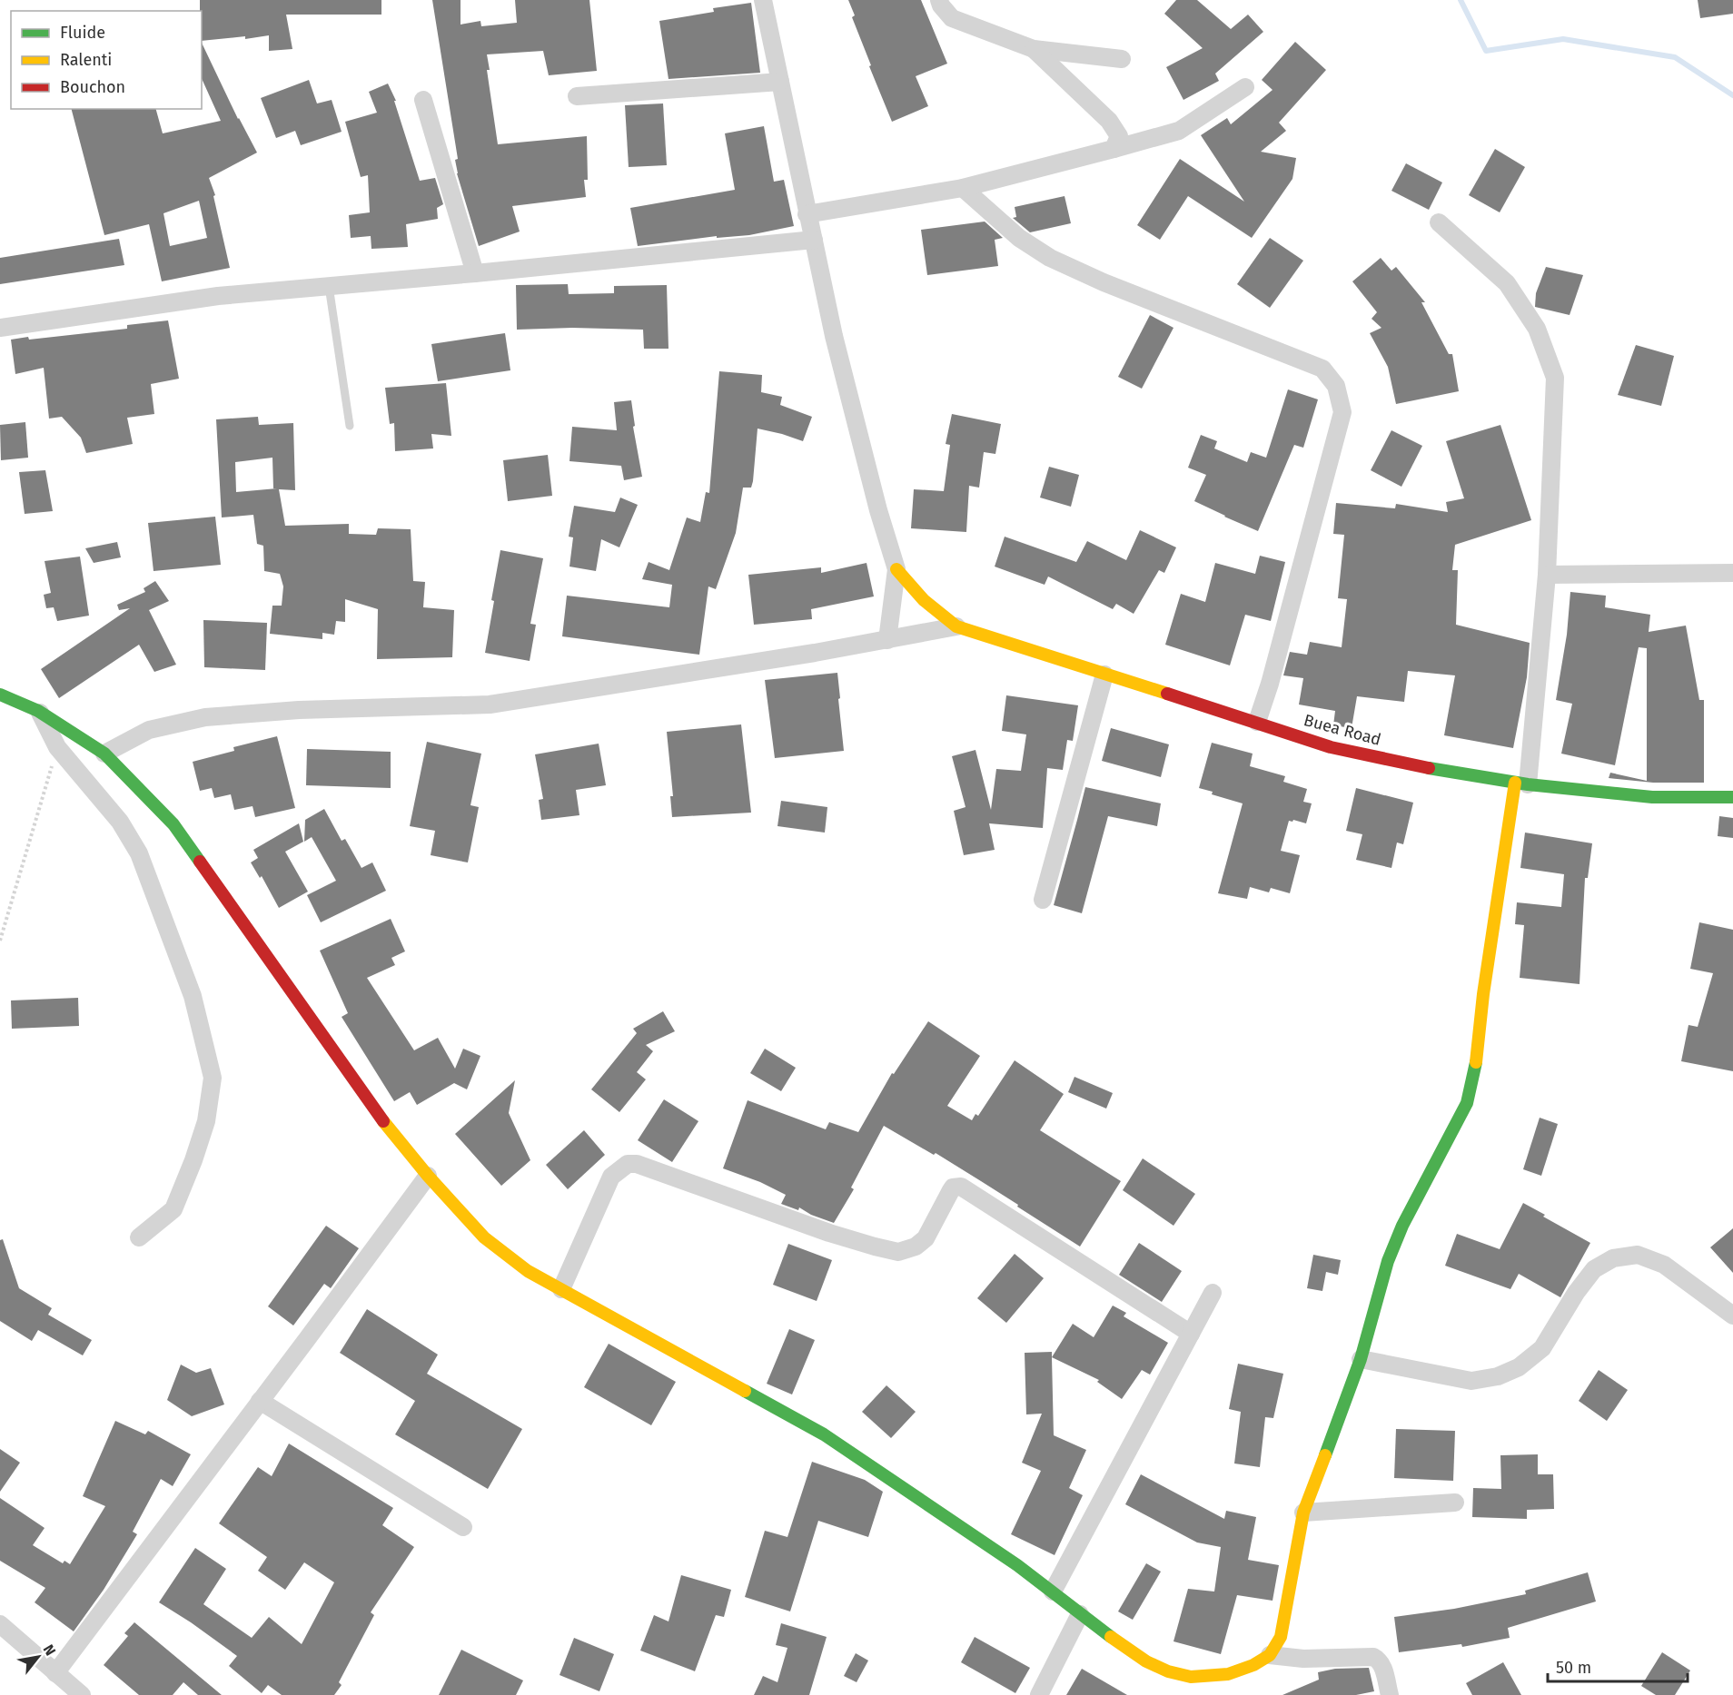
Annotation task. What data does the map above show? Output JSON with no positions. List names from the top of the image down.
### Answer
{
  "streets": {
    "street": ["Buea Road"]
  },
  "legend": ["Fluide", "Ralenti", "Bouchon"],
  "scale_bar": "50 m",
  "north": "top right"
}
